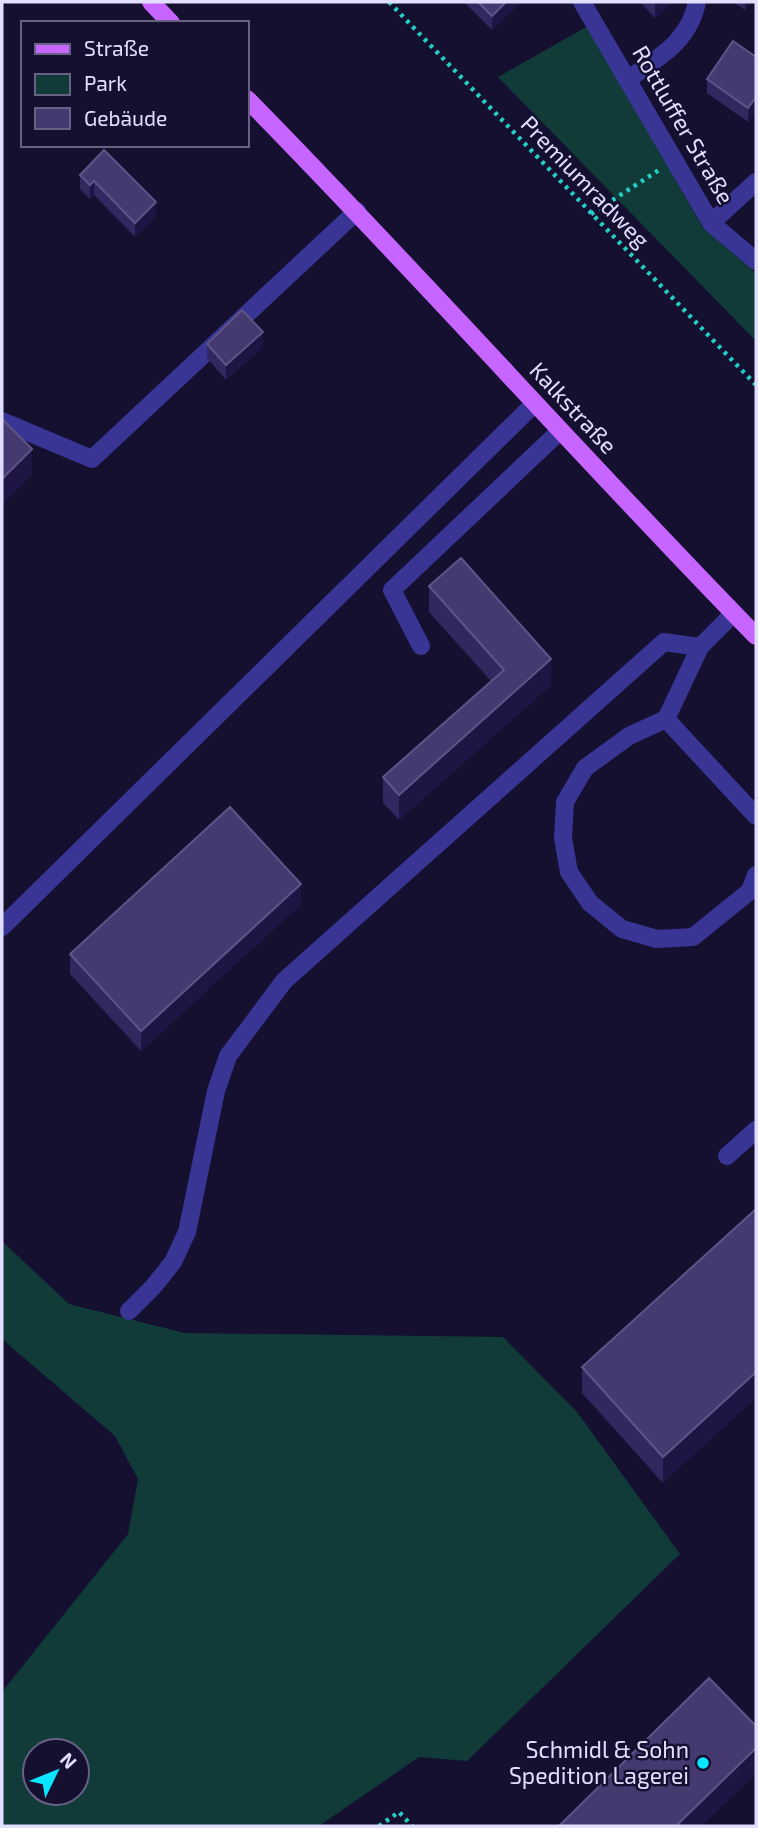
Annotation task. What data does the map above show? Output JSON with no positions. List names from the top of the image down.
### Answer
{
  "streets": {
    "main road": ["Kalkstraße"],
    "street": ["Rottluffer Straße"],
    "path": ["Premiumradweg"]
  },
  "places": ["Schmidl & Sohn Spedition Lagerei"],
  "legend": ["Straße", "Park", "Gebäude"],
  "north": "top right"
}
